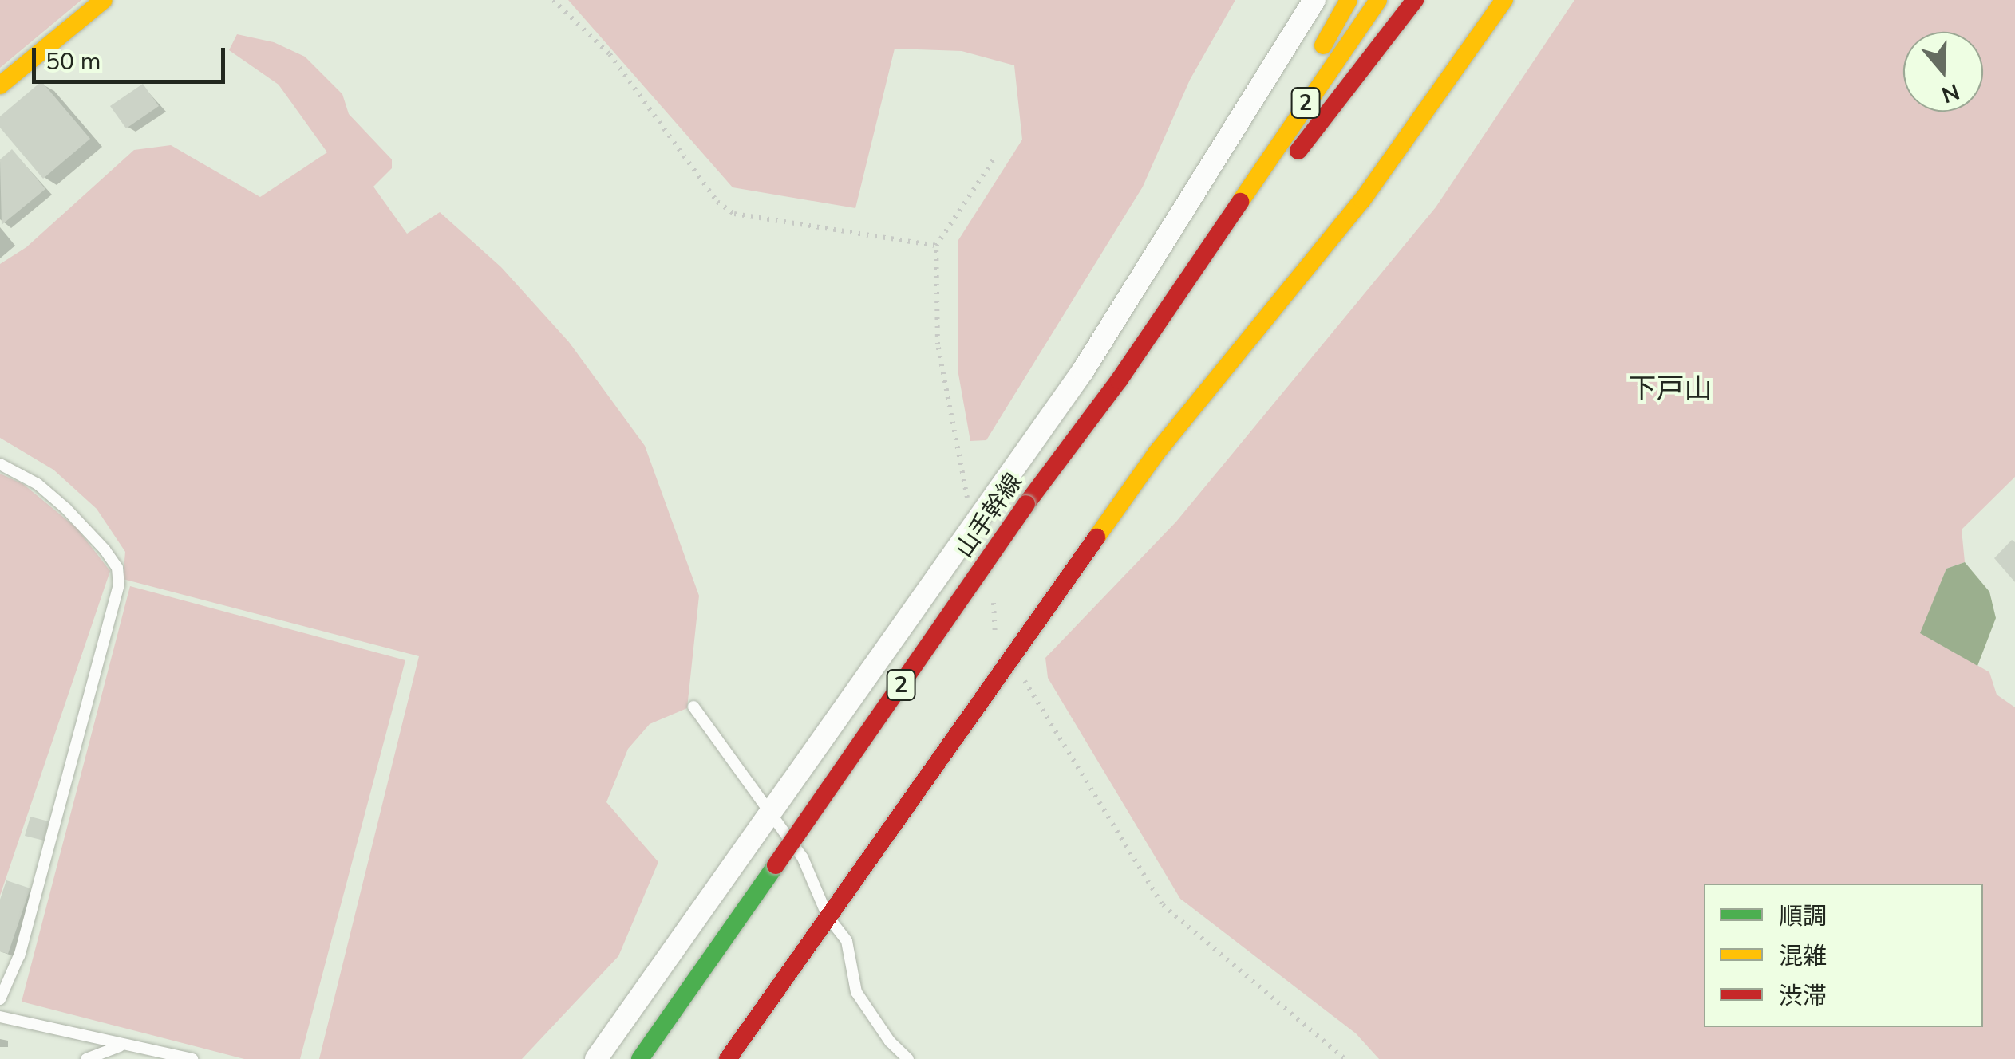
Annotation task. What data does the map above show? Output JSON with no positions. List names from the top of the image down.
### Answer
{
  "streets": {
    "main road": ["2", "山手幹線"]
  },
  "districts": ["下戸山"],
  "legend": ["順調", "混雑", "渋滞"],
  "scale_bar": "50 m",
  "north": "bottom"
}
